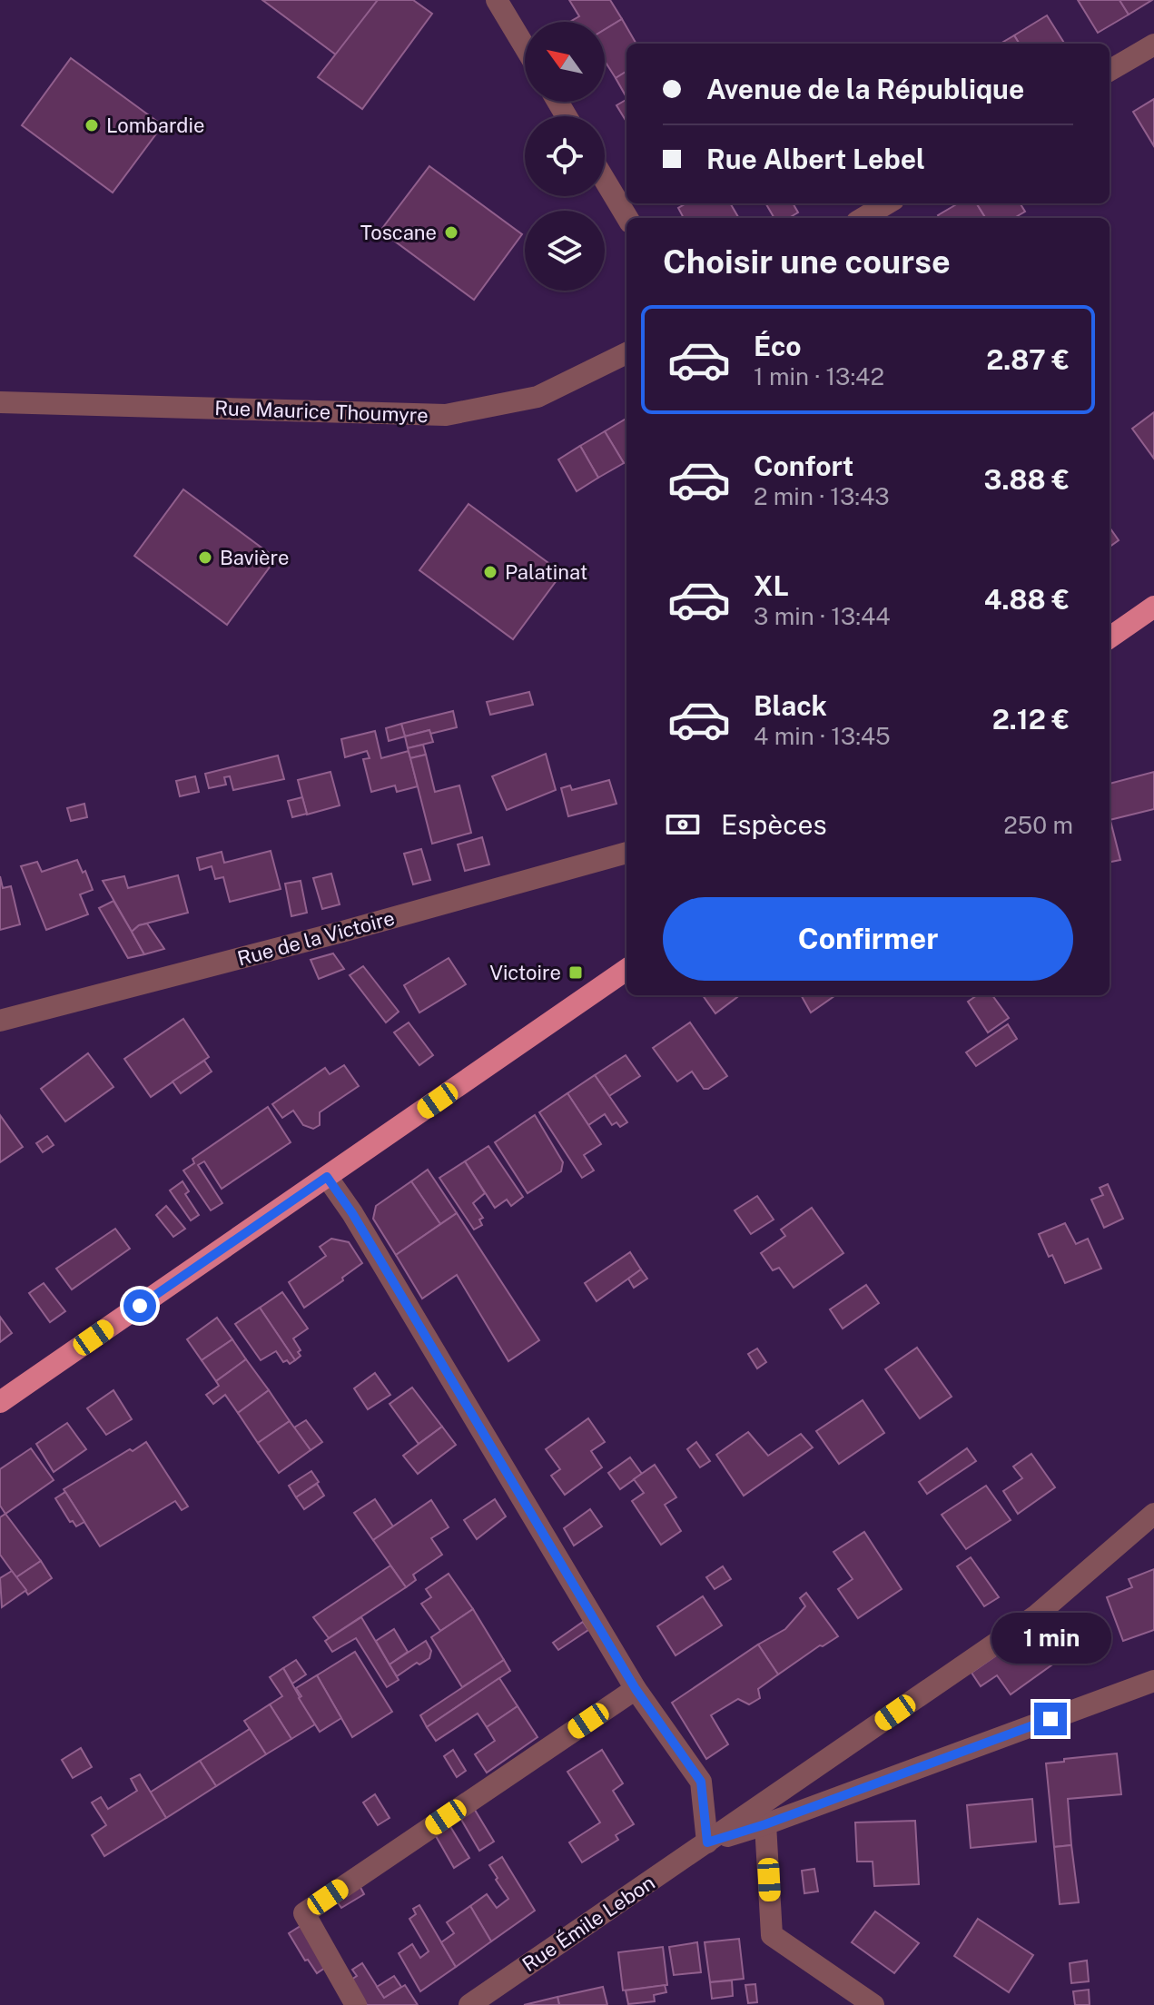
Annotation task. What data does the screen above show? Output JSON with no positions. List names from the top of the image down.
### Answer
{
  "streets": {
    "street": ["Rue Maurice Thoumyre", "Rue de la Victoire", "Rue Émile Lebon"]
  },
  "places": {
    "other": [
      "Lombardie",
      "Toscane",
      "Bavière",
      "Palatinat"
    ],
    "transit": ["Victoire"]
  },
  "north": "top left",
  "page": {
    "banner": ["Avenue de la République", "Rue Albert Lebel"],
    "heading": "Choisir une course",
    "list": [
      {
        "name": "Éco",
        "note": "1 min · 13:42",
        "value": "2.87 €"
      },
      {
        "name": "Confort",
        "note": "2 min · 13:43",
        "value": "3.88 €"
      },
      {
        "name": "XL",
        "note": "3 min · 13:44",
        "value": "4.88 €"
      },
      {
        "name": "Black",
        "note": "4 min · 13:45",
        "value": "2.12 €"
      }
    ],
    "pay": ["Espèces", "250 m"],
    "buttons": "Confirmer",
    "bubble": "1 min"
  }
}
